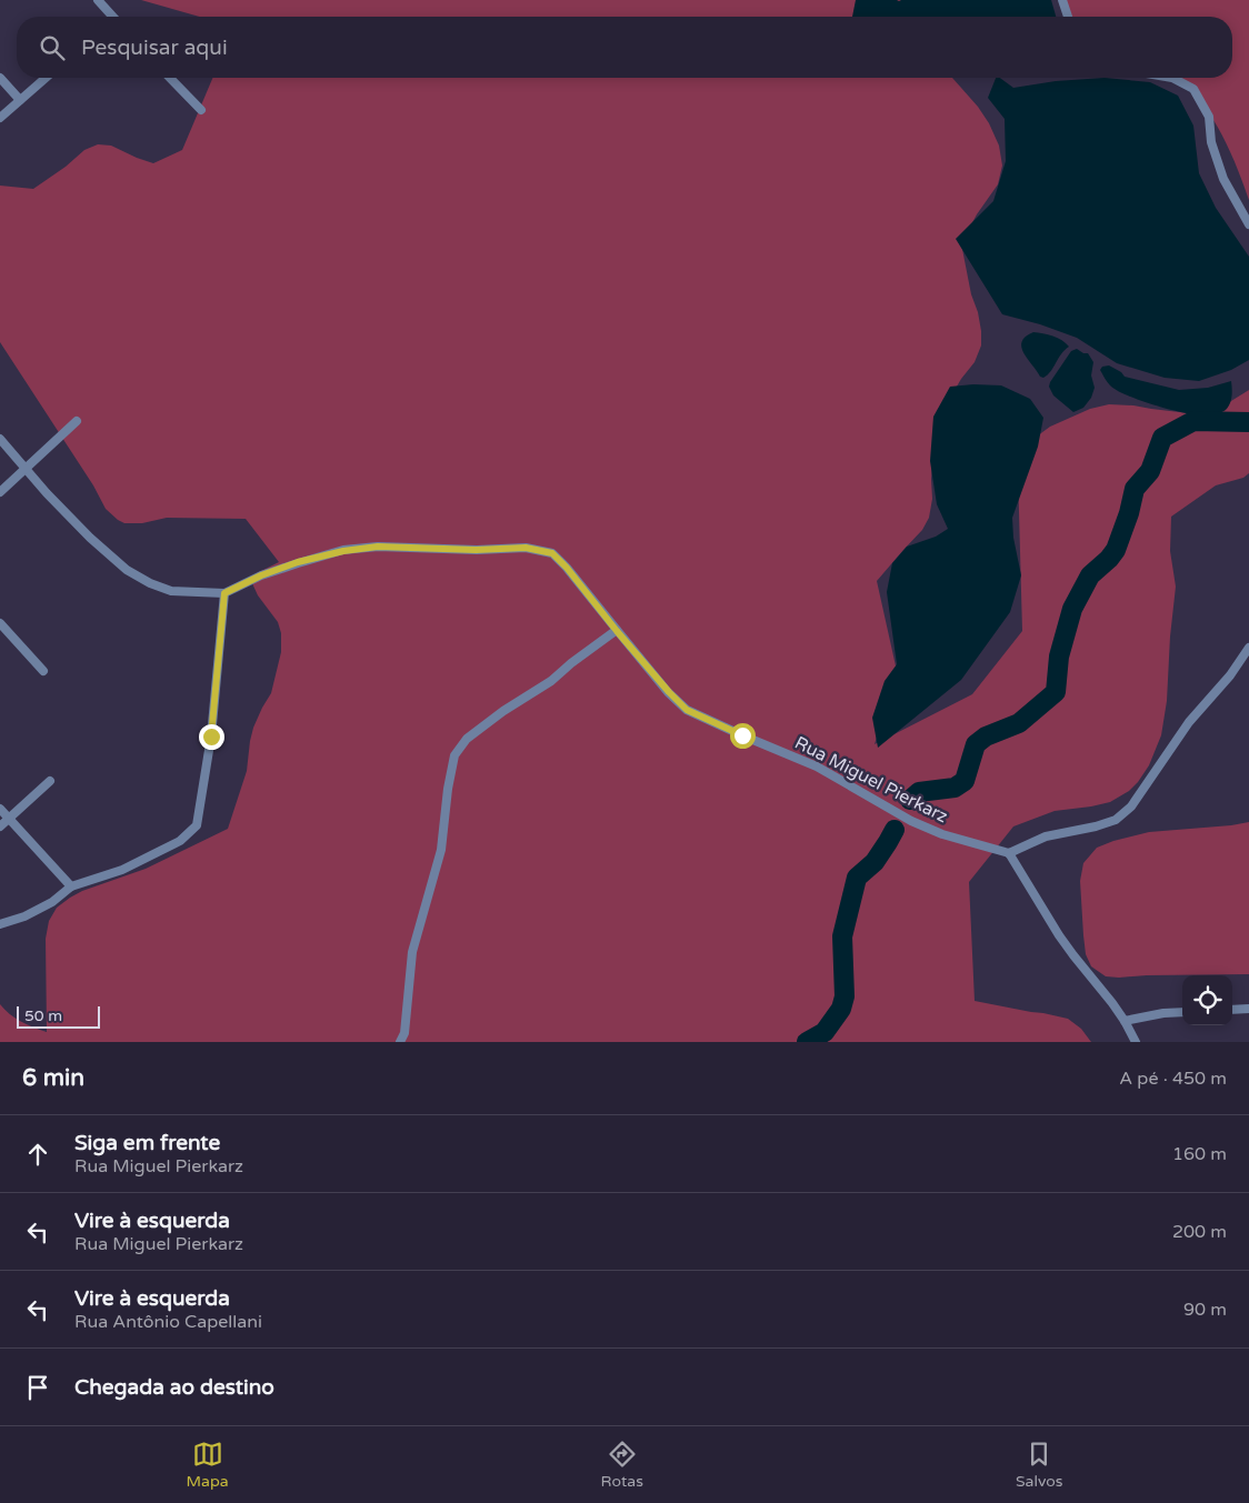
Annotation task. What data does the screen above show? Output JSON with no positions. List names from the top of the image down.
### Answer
{
  "streets": {
    "street": ["Rua Miguel Pierkarz"]
  },
  "scale_bar": "50 m",
  "page": {
    "search": "Pesquisar aqui",
    "scale": "50 m",
    "heading": ["6 min", "A pé · 450 m"],
    "list": [
      ["Siga em frente", "Rua Miguel Pierkarz", "160 m"],
      ["Vire à esquerda", "Rua Miguel Pierkarz", "200 m"],
      ["Vire à esquerda", "Rua Antônio Capellani", "90 m"],
      "Chegada ao destino"
    ],
    "nav": ["Mapa", "Rotas", "Salvos"]
  }
}
